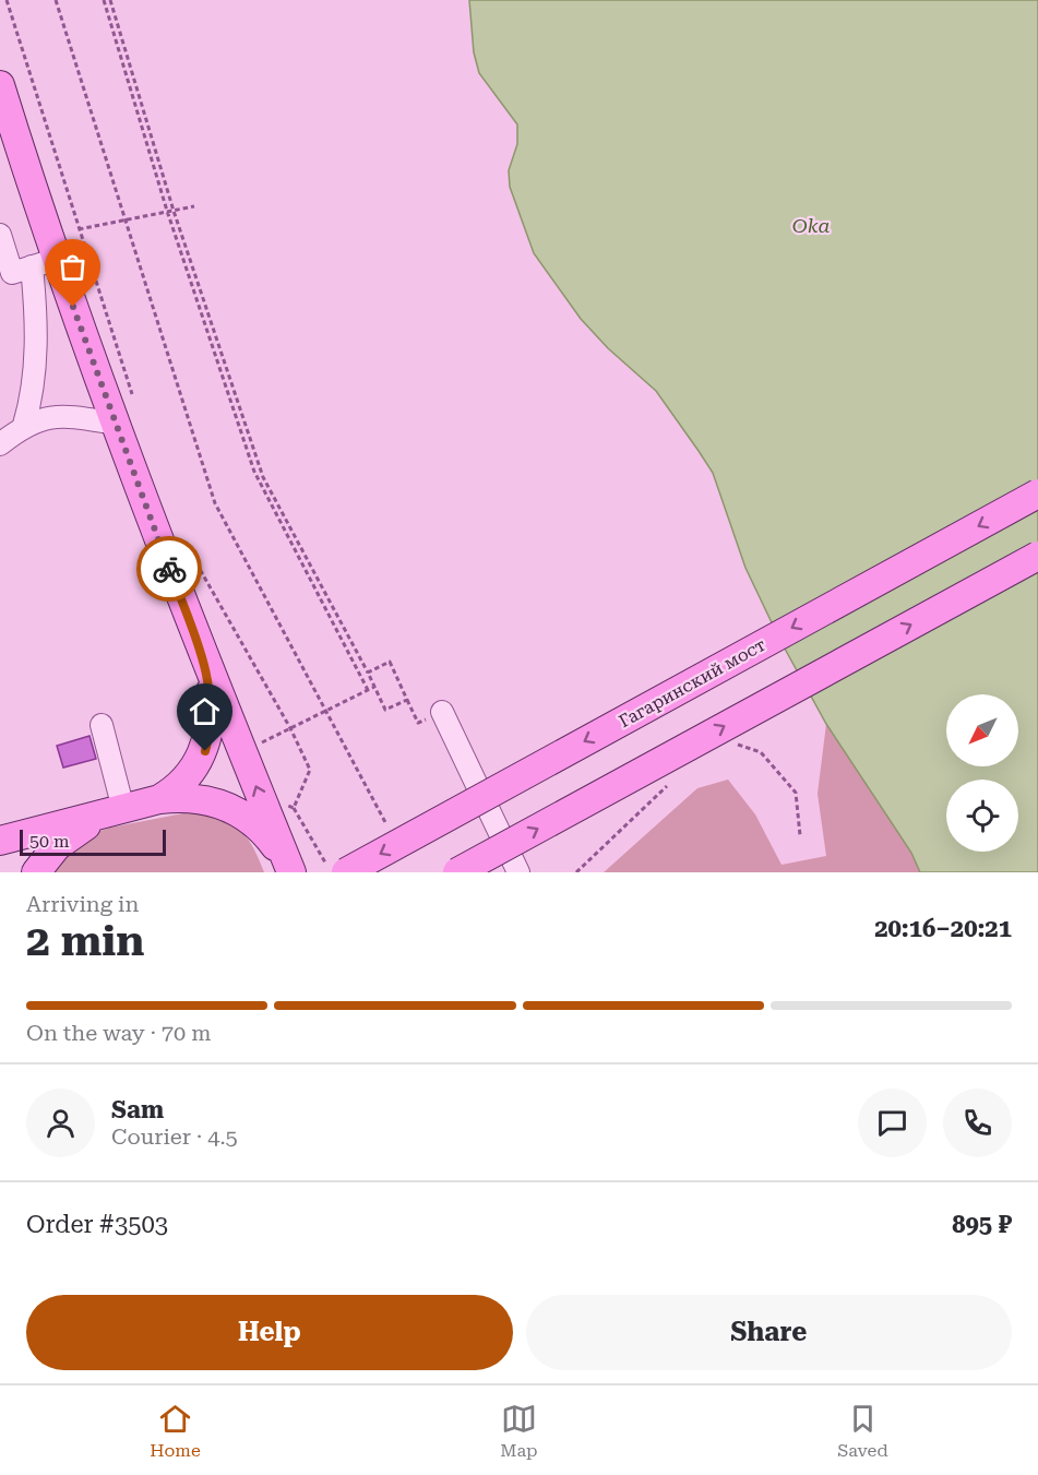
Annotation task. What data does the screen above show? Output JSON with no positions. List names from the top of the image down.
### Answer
{
  "streets": {
    "main road": ["Гагаринский мост"]
  },
  "water": ["Oka"],
  "scale_bar": "50 m",
  "north": "bottom left",
  "page": {
    "scale": "50 m",
    "heading": ["2 min", "Arriving in", "20:16–20:21"],
    "panel": [
      "Sam",
      "Courier · 4.5",
      "Order #3503",
      "895 ₽"
    ],
    "bar": "On the way · 70 m",
    "buttons": ["Help", "Share"],
    "tabs": ["Home", "Map", "Saved"]
  }
}
